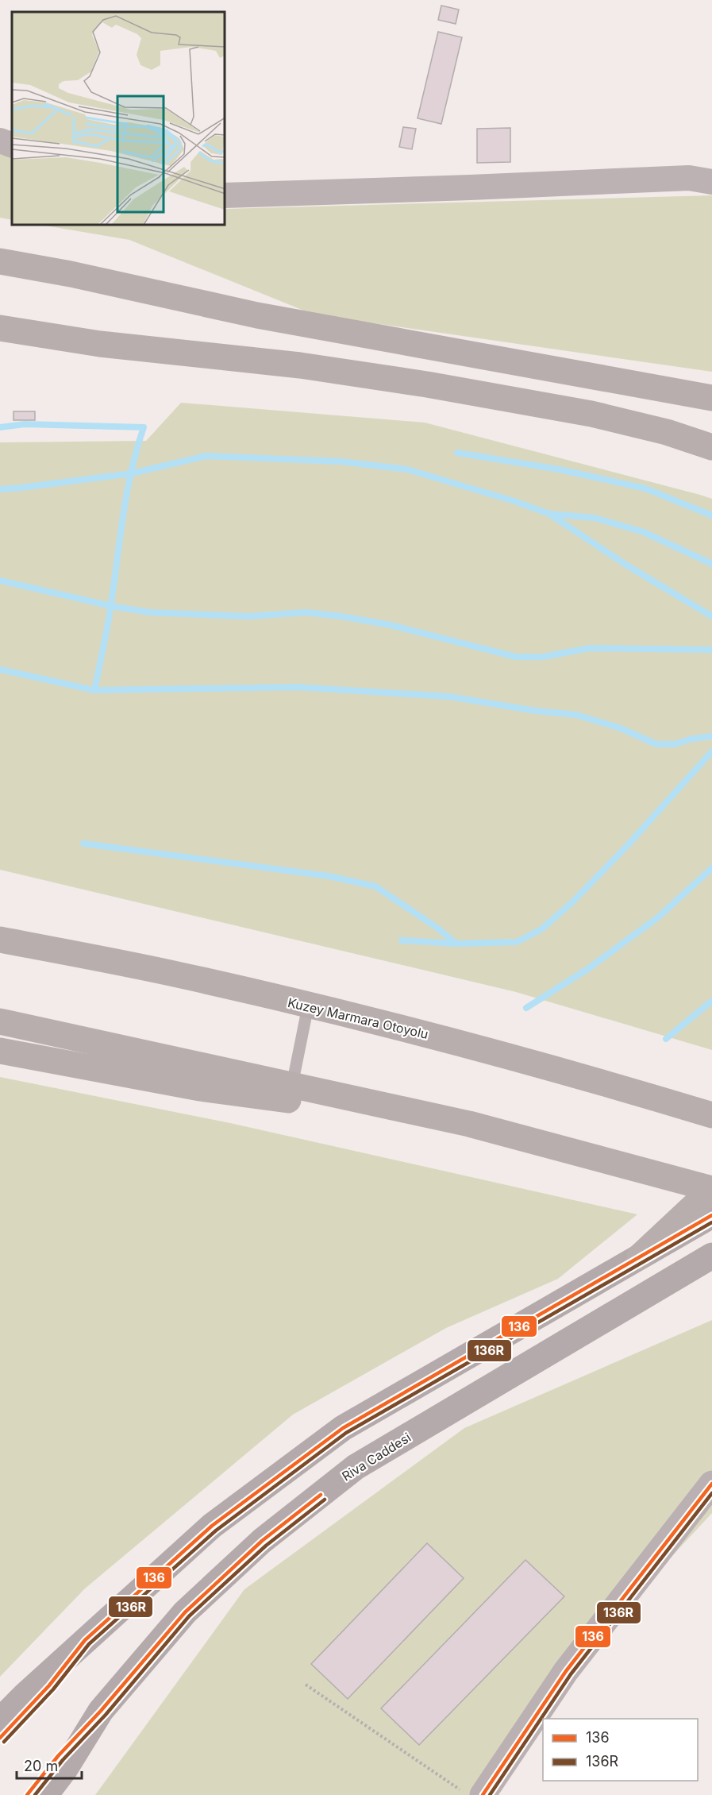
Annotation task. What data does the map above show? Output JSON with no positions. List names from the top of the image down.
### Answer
{
  "streets": {
    "highway": ["Kuzey Marmara Otoyolu"],
    "main road": ["Riva Caddesi"]
  },
  "lines": ["transit line 136", "transit line 136R"],
  "legend": ["136", "136R"],
  "scale_bar": "20 m"
}
